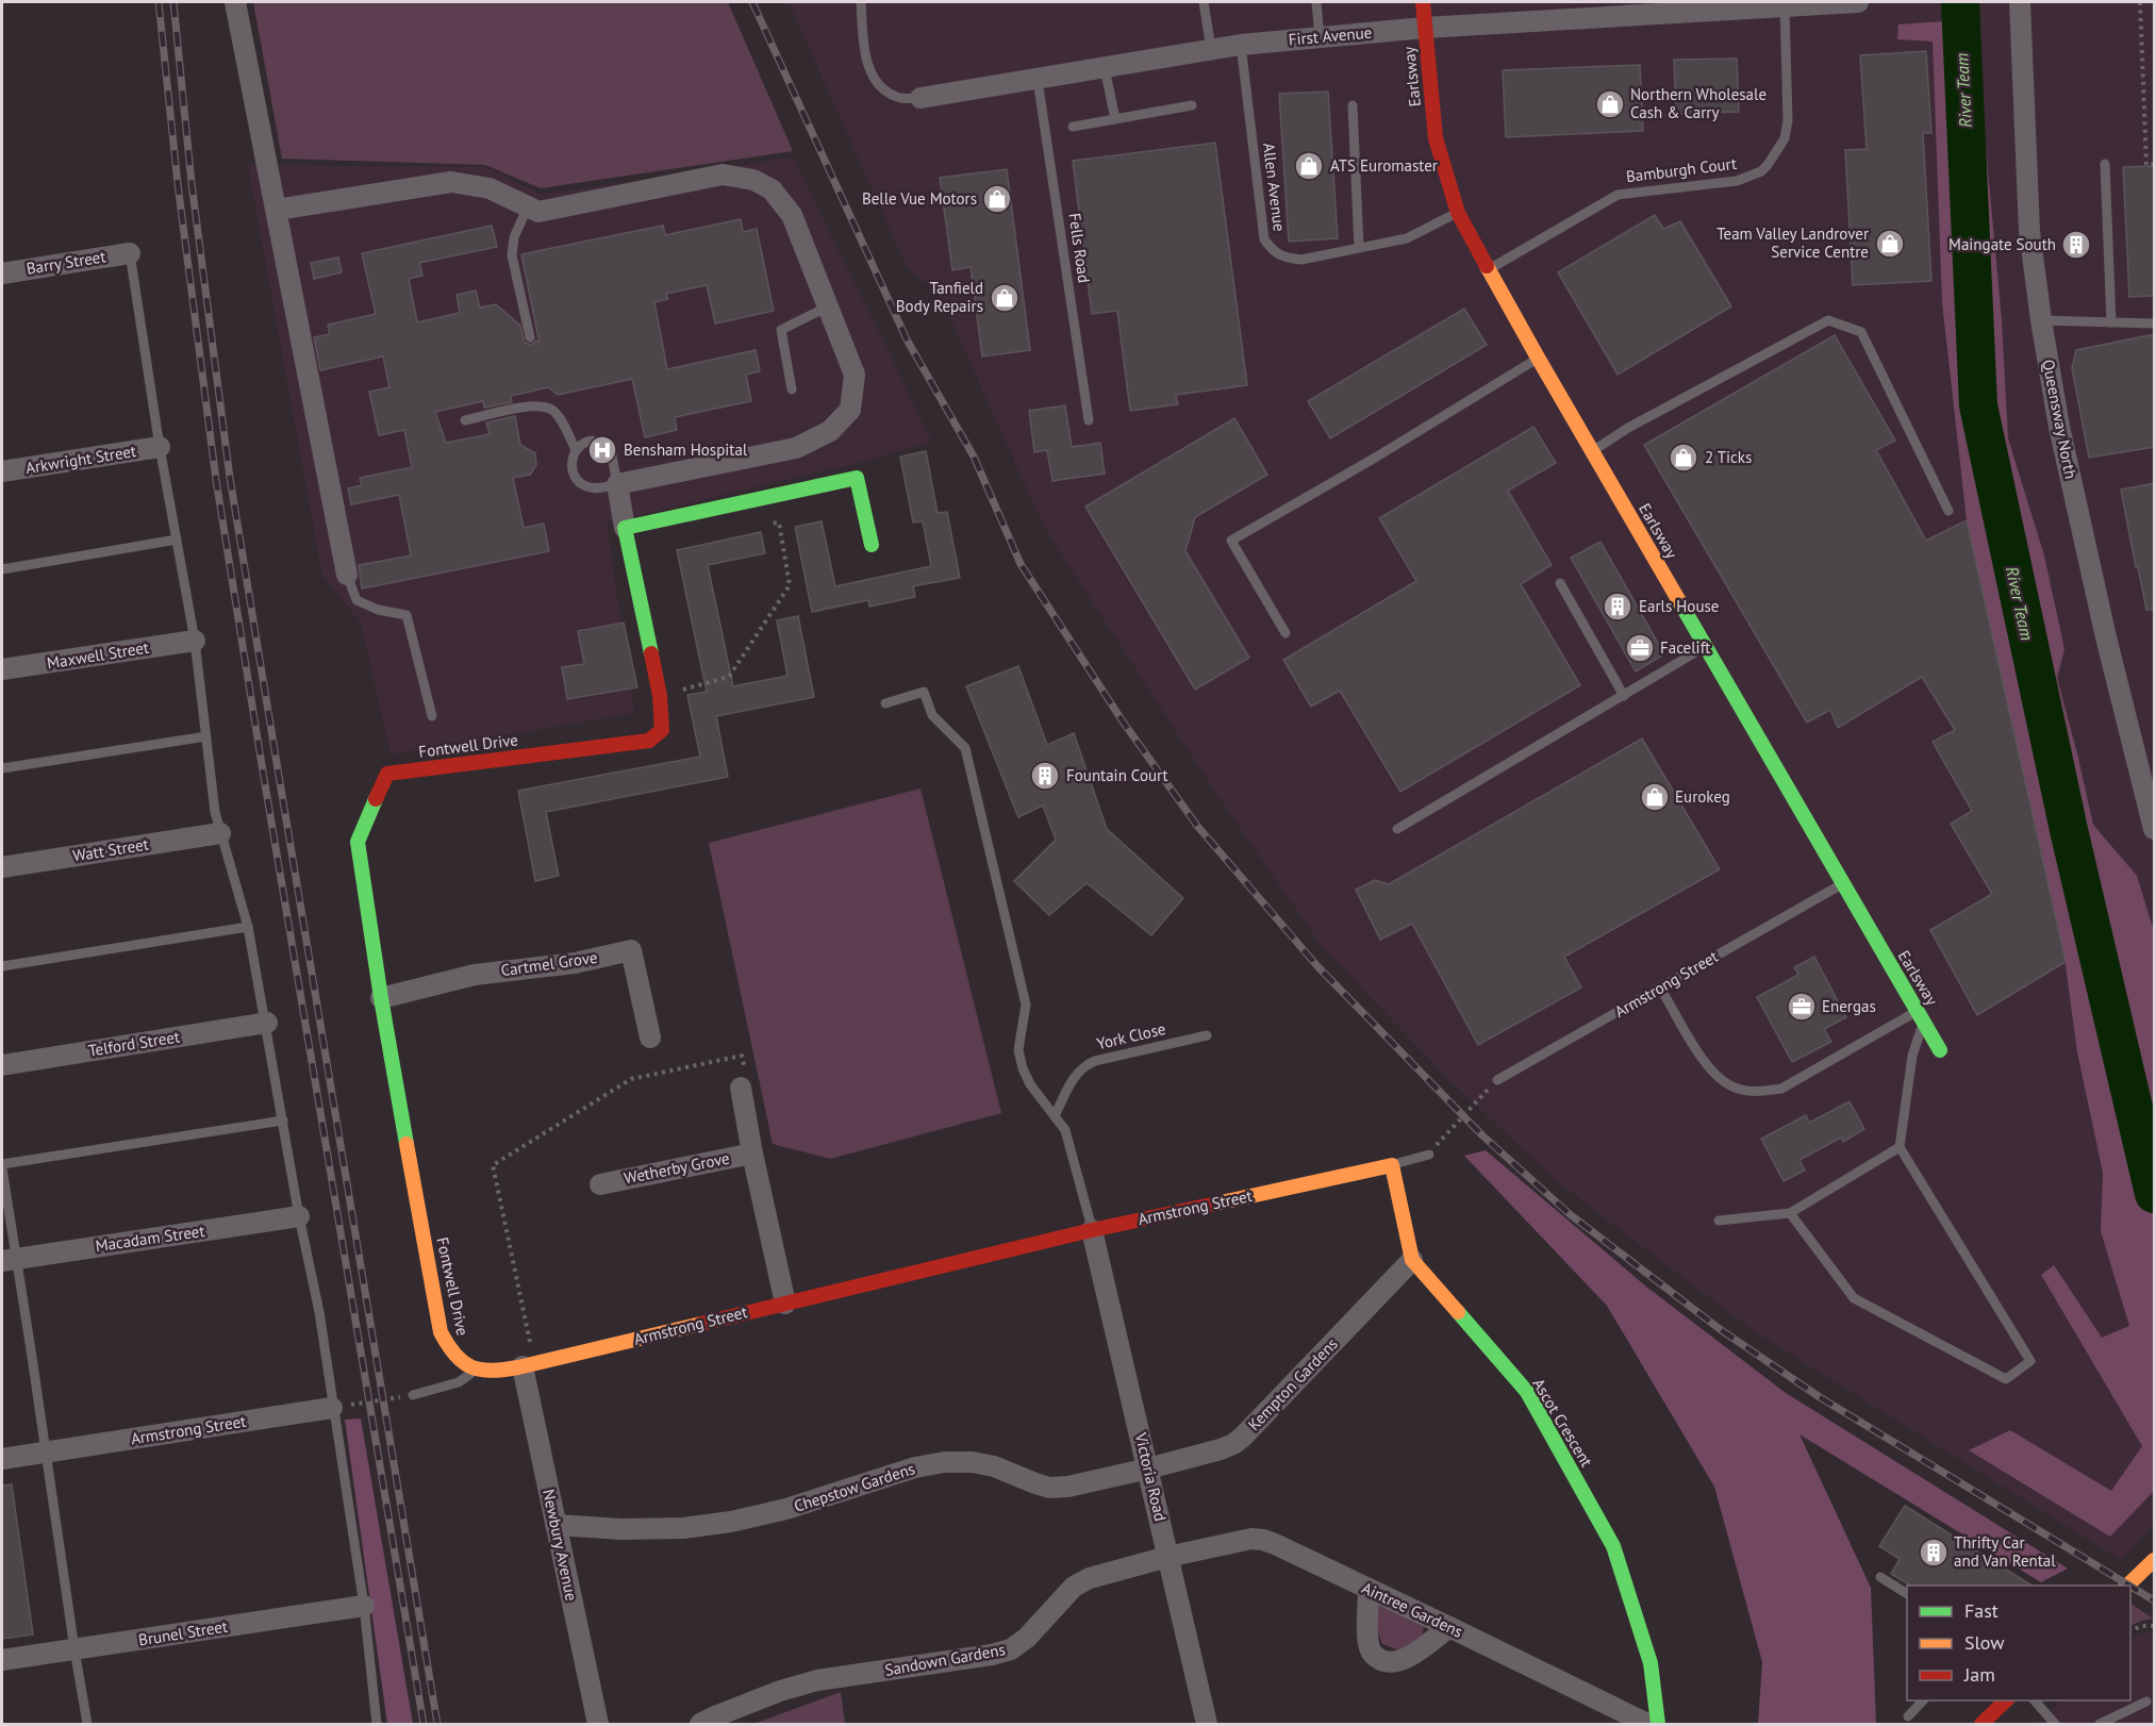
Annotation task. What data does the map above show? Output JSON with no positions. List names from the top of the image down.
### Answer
{
  "streets": {
    "street": [
      "First Avenue",
      "Earlsway",
      "Barry Street",
      "Queensway North",
      "Arkwright Street",
      "Maxwell Street",
      "Fontwell Drive",
      "Watt Street",
      "Cartmel Grove",
      "Armstrong Street",
      "Telford Street",
      "Wetherby Grove",
      "Macadam Street",
      "Kempton Gardens",
      "Ascot Crescent",
      "Victoria Road",
      "Chepstow Gardens",
      "Newbury Avenue",
      "Aintree Gardens",
      "Brunel Street",
      "Sandown Gardens"
    ],
    "lane": [
      "Bamburgh Court",
      "Allen Avenue",
      "Fells Road",
      "York Close"
    ]
  },
  "crossings": [
    ["First Avenue", "Earlsway"],
    ["First Avenue", "Bamburgh Court"],
    ["First Avenue", "Allen Avenue"],
    ["First Avenue", "Fells Road"],
    ["Earlsway", "Bamburgh Court"],
    ["Earlsway", "Allen Avenue"],
    ["Earlsway", "Armstrong Street"],
    ["Fontwell Drive", "Cartmel Grove"],
    ["Fontwell Drive", "Armstrong Street"],
    ["Armstrong Street", "Wetherby Grove"],
    ["Armstrong Street", "Ascot Crescent"],
    ["Armstrong Street", "Victoria Road"],
    ["Armstrong Street", "Newbury Avenue"],
    ["Kempton Gardens", "Ascot Crescent"],
    ["Kempton Gardens", "Victoria Road"],
    ["Kempton Gardens", "Chepstow Gardens"],
    ["Victoria Road", "Chepstow Gardens"],
    ["Victoria Road", "Aintree Gardens"],
    ["Victoria Road", "Sandown Gardens"],
    ["Chepstow Gardens", "Newbury Avenue"],
    ["Aintree Gardens", "Sandown Gardens"]
  ],
  "water": ["River Team"],
  "places": {
    "shop": [
      "Northern Wholesale Cash & Carry",
      "ATS Euromaster",
      "Belle Vue Motors",
      "Team Valley Landrover Service Centre",
      "Tanfield Body Repairs",
      "2 Ticks",
      "Eurokeg"
    ],
    "building": [
      "Maingate South",
      "Earls House",
      "Fountain Court",
      "Thrifty Car and Van Rental"
    ],
    "hospital": ["Bensham Hospital"],
    "office": ["Facelift", "Energas"]
  },
  "legend": ["Fast", "Slow", "Jam"]
}
